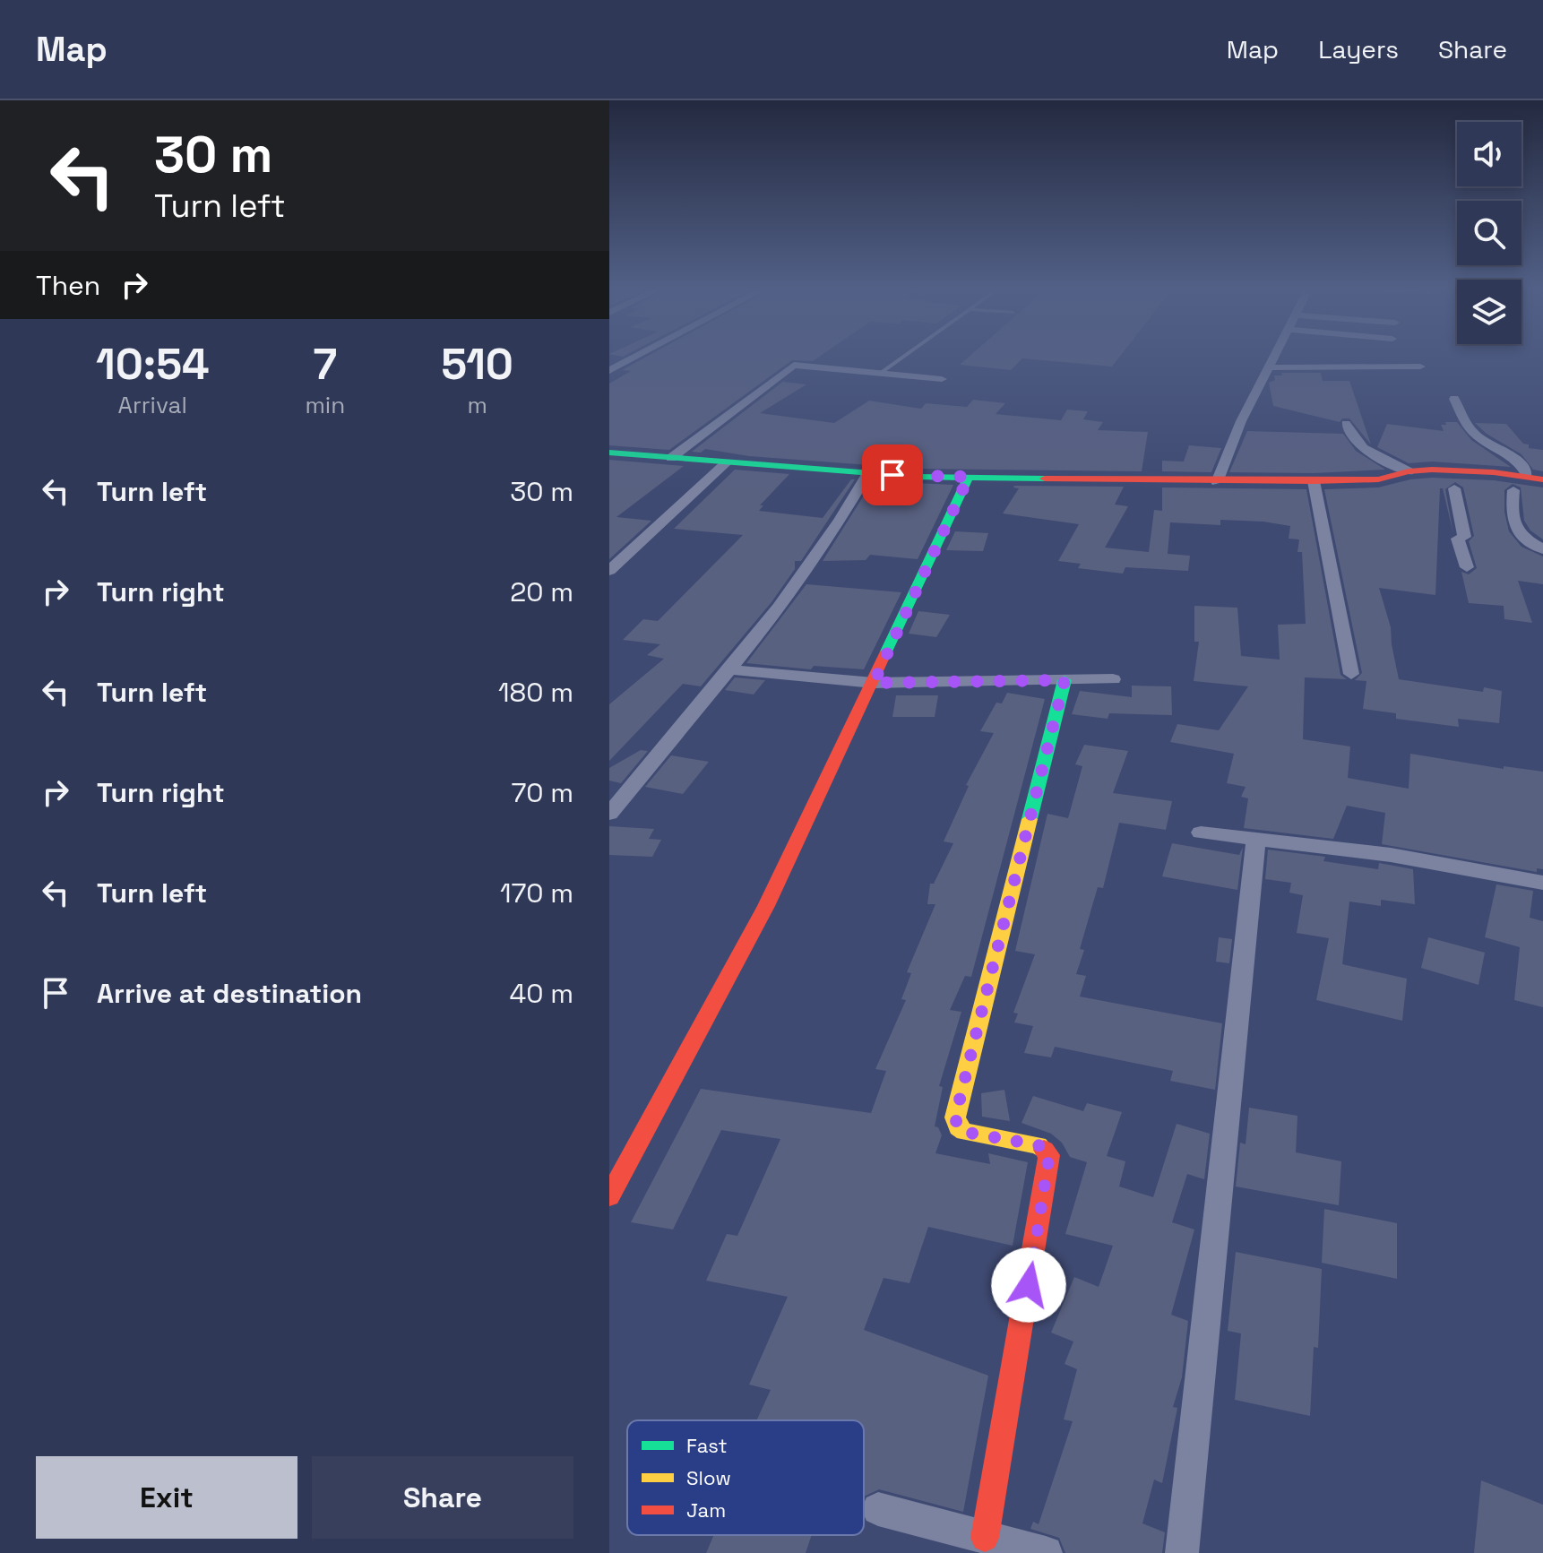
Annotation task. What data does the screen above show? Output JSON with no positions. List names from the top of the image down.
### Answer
{
  "legend": ["Fast", "Slow", "Jam"],
  "page": {
    "header": "Map",
    "nav": ["Map", "Layers", "Share"],
    "turn": ["30 m", "Turn left"],
    "then": "Then",
    "eta": [
      "10:54",
      "Arrival",
      "7",
      "min",
      "510",
      "m"
    ],
    "list": [
      {
        "name": "Turn left",
        "value": "30 m"
      },
      {
        "name": "Turn right",
        "value": "20 m"
      },
      {
        "name": "Turn left",
        "value": "180 m"
      },
      {
        "name": "Turn right",
        "value": "70 m"
      },
      {
        "name": "Turn left",
        "value": "170 m"
      },
      {
        "name": "Arrive at destination",
        "value": "40 m"
      }
    ],
    "buttons": ["Exit", "Share"]
  }
}
